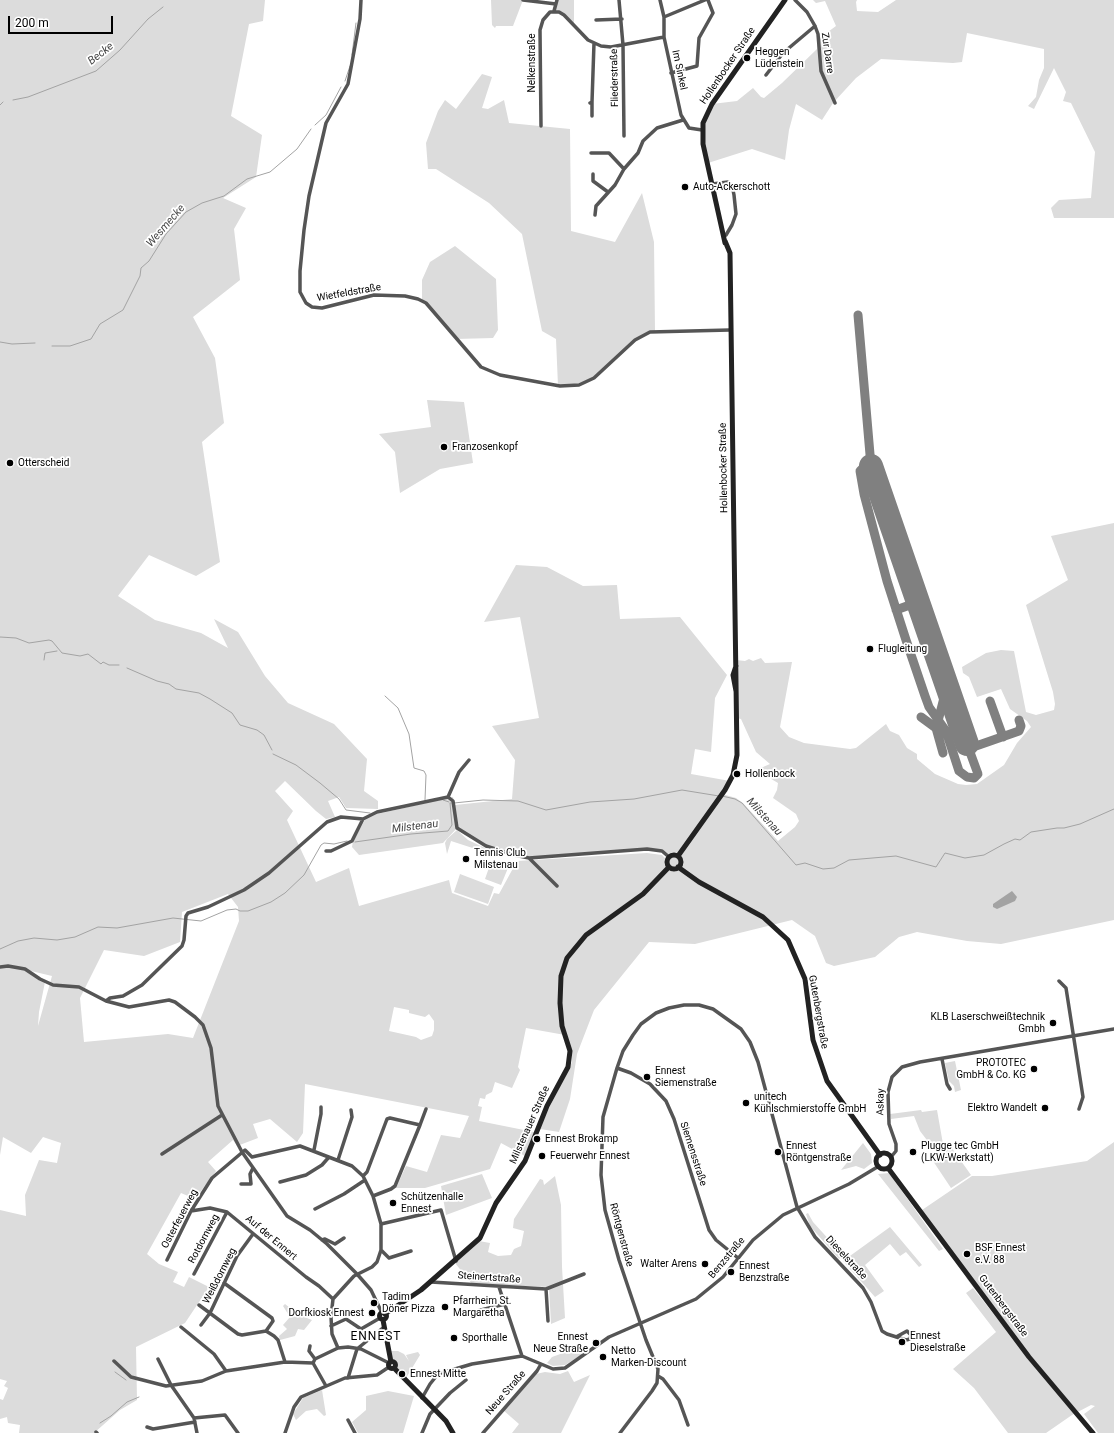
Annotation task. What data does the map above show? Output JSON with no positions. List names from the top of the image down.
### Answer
{
  "streets": {
    "main road": ["Hollenbocker Straße", "Gutenbergstraße", "Milstenauer Straße"],
    "street": [
      "Zur Darre",
      "Nelkenstraße",
      "Im Sinkel",
      "Fliederstraße",
      "Wietfeldstraße",
      "Askay",
      "Siemensstraße",
      "Osterfeuerweg",
      "Röntgenstraße",
      "Auf der Ennert",
      "Rotdornweg",
      "Benzstraße",
      "Dieselstraße",
      "Weißdornweg",
      "Steinertstraße",
      "Neue Straße"
    ]
  },
  "crossings": [
    ["Hollenbocker Straße", "Wietfeldstraße"],
    ["Hollenbocker Straße", "Gutenbergstraße"],
    ["Hollenbocker Straße", "Milstenauer Straße"],
    ["Gutenbergstraße", "Askay"],
    ["Gutenbergstraße", "Milstenauer Straße"],
    ["Gutenbergstraße", "Benzstraße"],
    ["Askay", "Benzstraße"],
    ["Milstenauer Straße", "Steinertstraße"],
    ["Siemensstraße", "Röntgenstraße"],
    ["Siemensstraße", "Benzstraße"],
    ["Osterfeuerweg", "Auf der Ennert"],
    ["Röntgenstraße", "Benzstraße"],
    ["Röntgenstraße", "Dieselstraße"],
    ["Auf der Ennert", "Rotdornweg"],
    ["Auf der Ennert", "Weißdornweg"],
    ["Benzstraße", "Dieselstraße"],
    ["Benzstraße", "Neue Straße"]
  ],
  "districts": ["ENNEST"],
  "water": ["Becke", "Wesmecke", "Milstenau"],
  "places": [
    "Heggen Lüdenstein",
    "Auto-Ackerschott",
    "Franzosenkopf",
    "Otterscheid",
    "Flugleitung",
    "Hollenbock",
    "Tennis Club Milstenau",
    "KLB Laserschweißtechnik Gmbh",
    "PROTOTEC GmbH & Co. KG",
    "Ennest Siemenstraße",
    "unitech Kühlschmierstoffe GmbH",
    "Elektro Wandelt",
    "Ennest Brokamp",
    "Ennest Röntgenstraße",
    "Plugge tec GmbH (LKW-Werkstatt)",
    "Feuerwehr Ennest",
    "Schützenhalle Ennest",
    "BSF Ennest e.V. 88",
    "Walter Arens",
    "Ennest Benzstraße",
    "Tadim Döner Pizza",
    "Pfarrheim St. Margaretha",
    "Dorfkiosk Ennest",
    "Sporthalle",
    "Ennest Dieselstraße",
    "Ennest Neue Straße",
    "Netto Marken-Discount",
    "Ennest Mitte"
  ],
  "scale_bar": "200 m"
}
